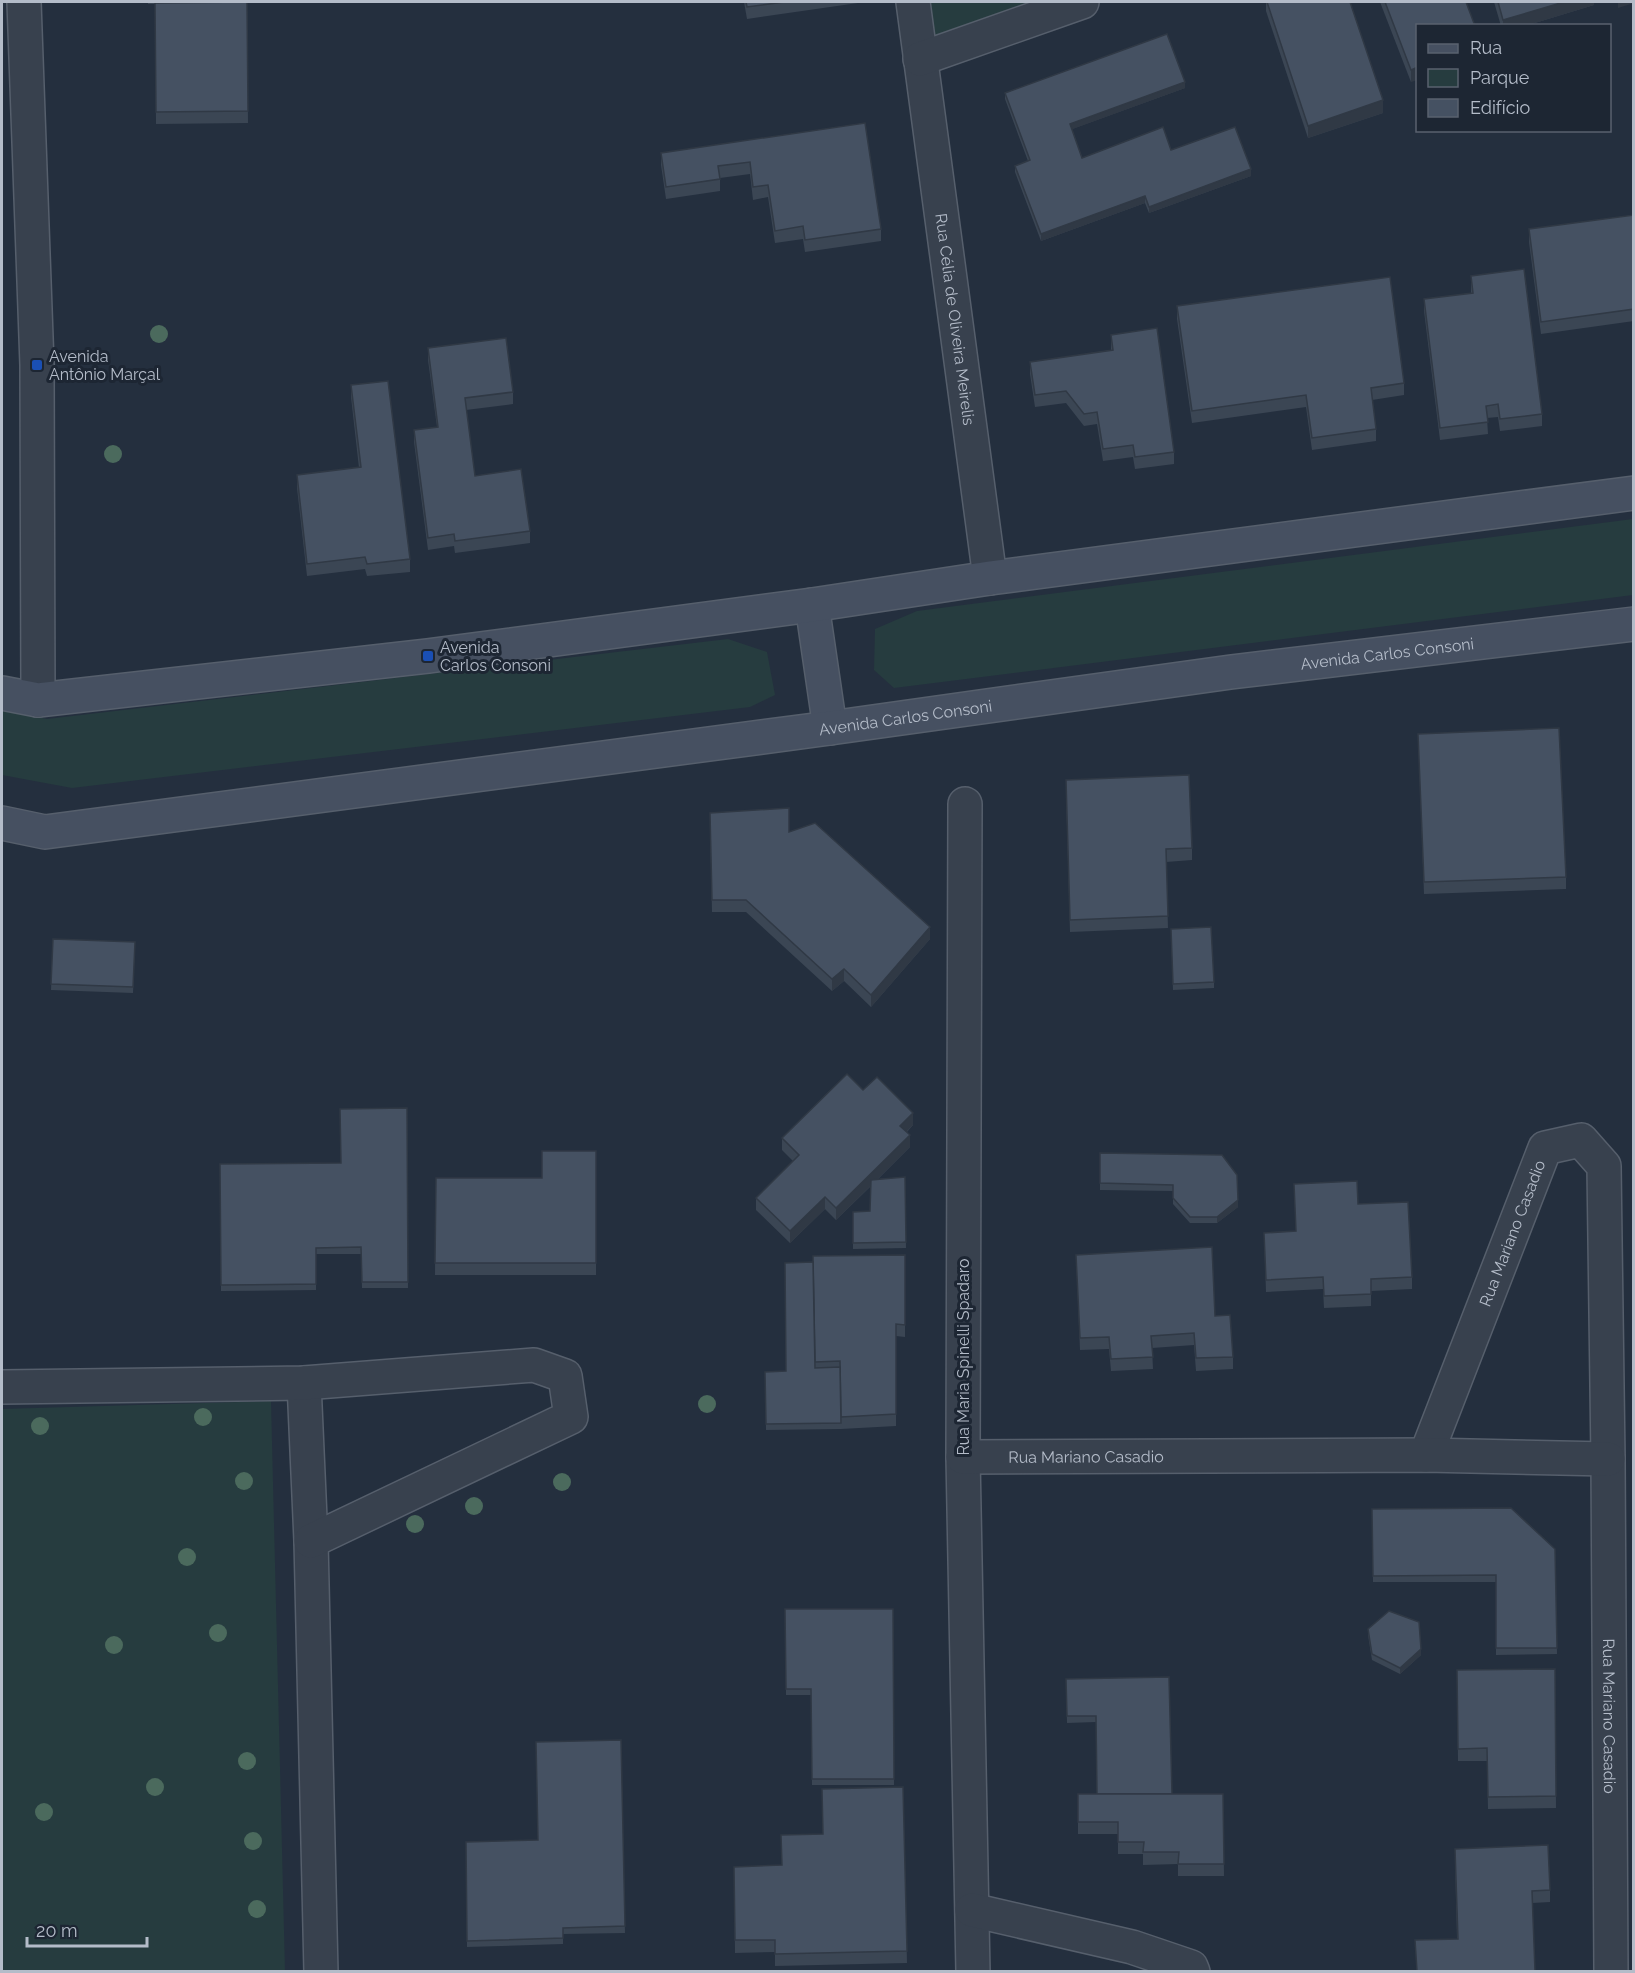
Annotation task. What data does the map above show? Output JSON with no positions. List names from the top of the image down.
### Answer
{
  "streets": {
    "main road": ["Avenida Carlos Consoni"],
    "street": ["Rua Célia de Oliveira Meirelis", "Rua Mariano Casadio", "Rua Maria Spinelli Spadaro"]
  },
  "crossings": [
    ["Rua Mariano Casadio", "Rua Maria Spinelli Spadaro"]
  ],
  "places": {
    "transit": ["Avenida Antônio Marçal", "Avenida Carlos Consoni"]
  },
  "legend": ["Rua", "Parque", "Edifício"],
  "scale_bar": "20 m"
}
